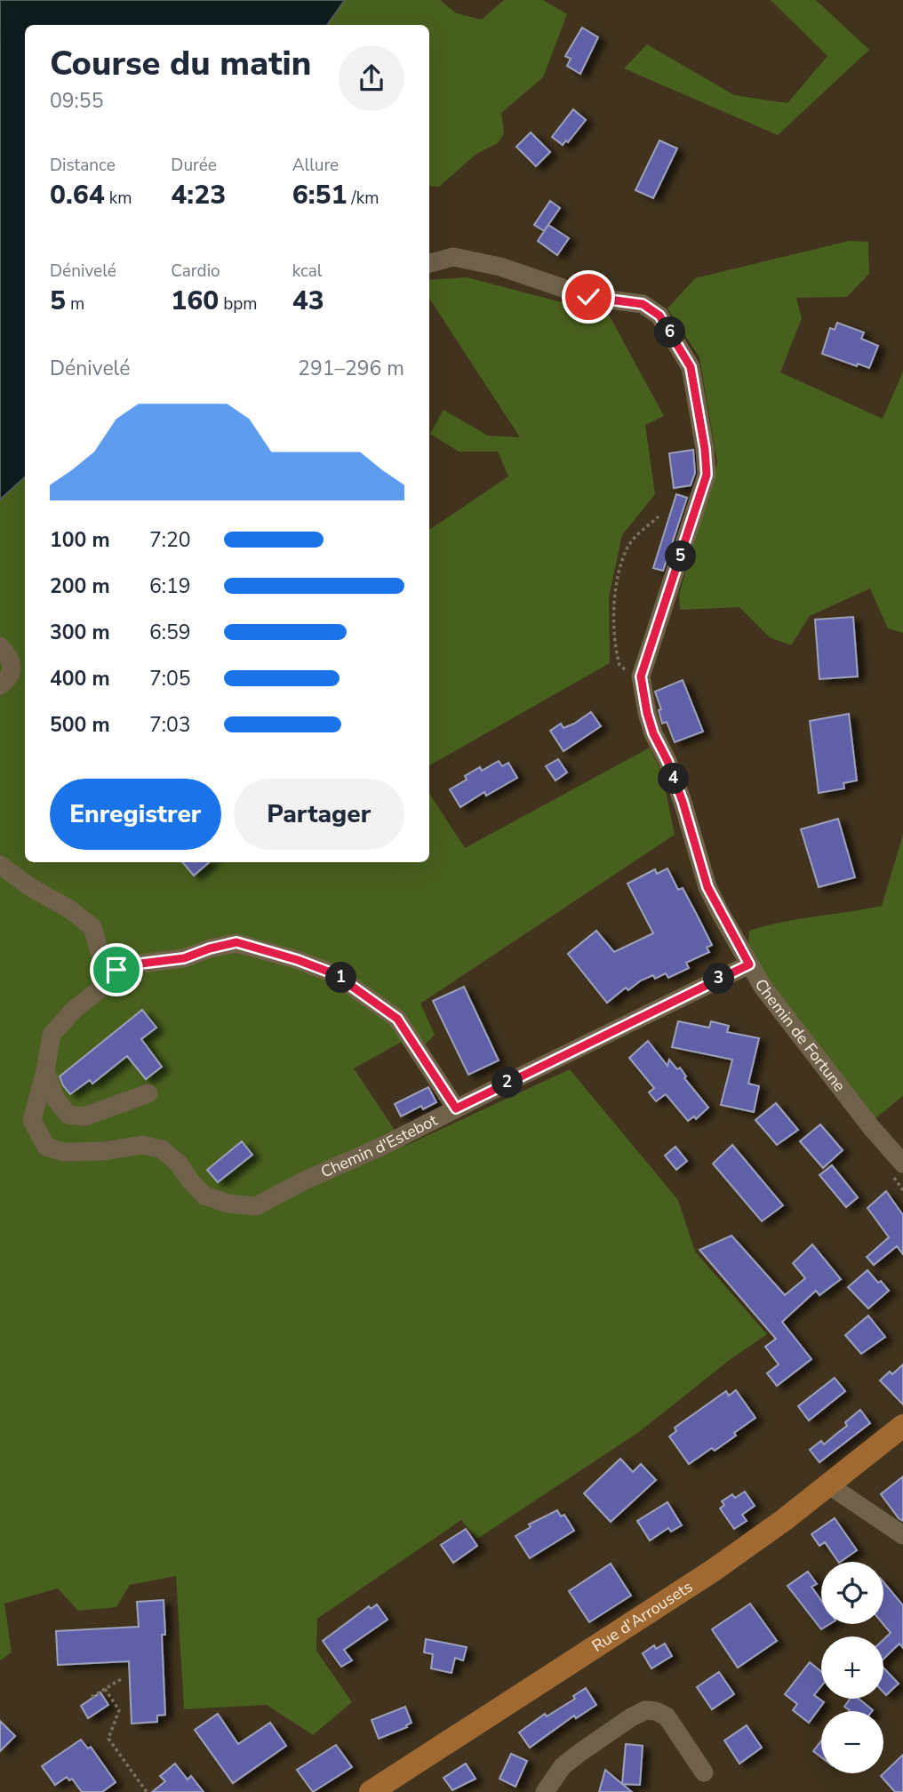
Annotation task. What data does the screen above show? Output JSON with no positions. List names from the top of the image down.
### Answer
{
  "streets": {
    "main road": ["Rue d'Arrousets"],
    "street": ["Chemin de Fortune", "Chemin d'Estebot"]
  },
  "crossings": [
    ["Chemin de Fortune", "Chemin d'Estebot"]
  ],
  "page": {
    "heading": ["Course du matin", "09:55"],
    "stats": [
      ["Distance", "0.64 km"],
      ["Durée", "4:23"],
      ["Allure", "6:51 /km"],
      ["Dénivelé", "5 m"],
      ["Cardio", "160 bpm"],
      ["kcal", "43"]
    ],
    "pins": [
      "6",
      "5",
      "4",
      "1",
      "3",
      "2"
    ],
    "chart": ["Dénivelé", "291–296 m"],
    "list": [
      {
        "name": "100 m",
        "note": "7:20"
      },
      {
        "name": "200 m",
        "note": "6:19"
      },
      {
        "name": "300 m",
        "note": "6:59"
      },
      {
        "name": "400 m",
        "note": "7:05"
      },
      {
        "name": "500 m",
        "note": "7:03"
      }
    ],
    "buttons": ["Enregistrer", "Partager"],
    "map_buttons": ["+", "−"]
  }
}
